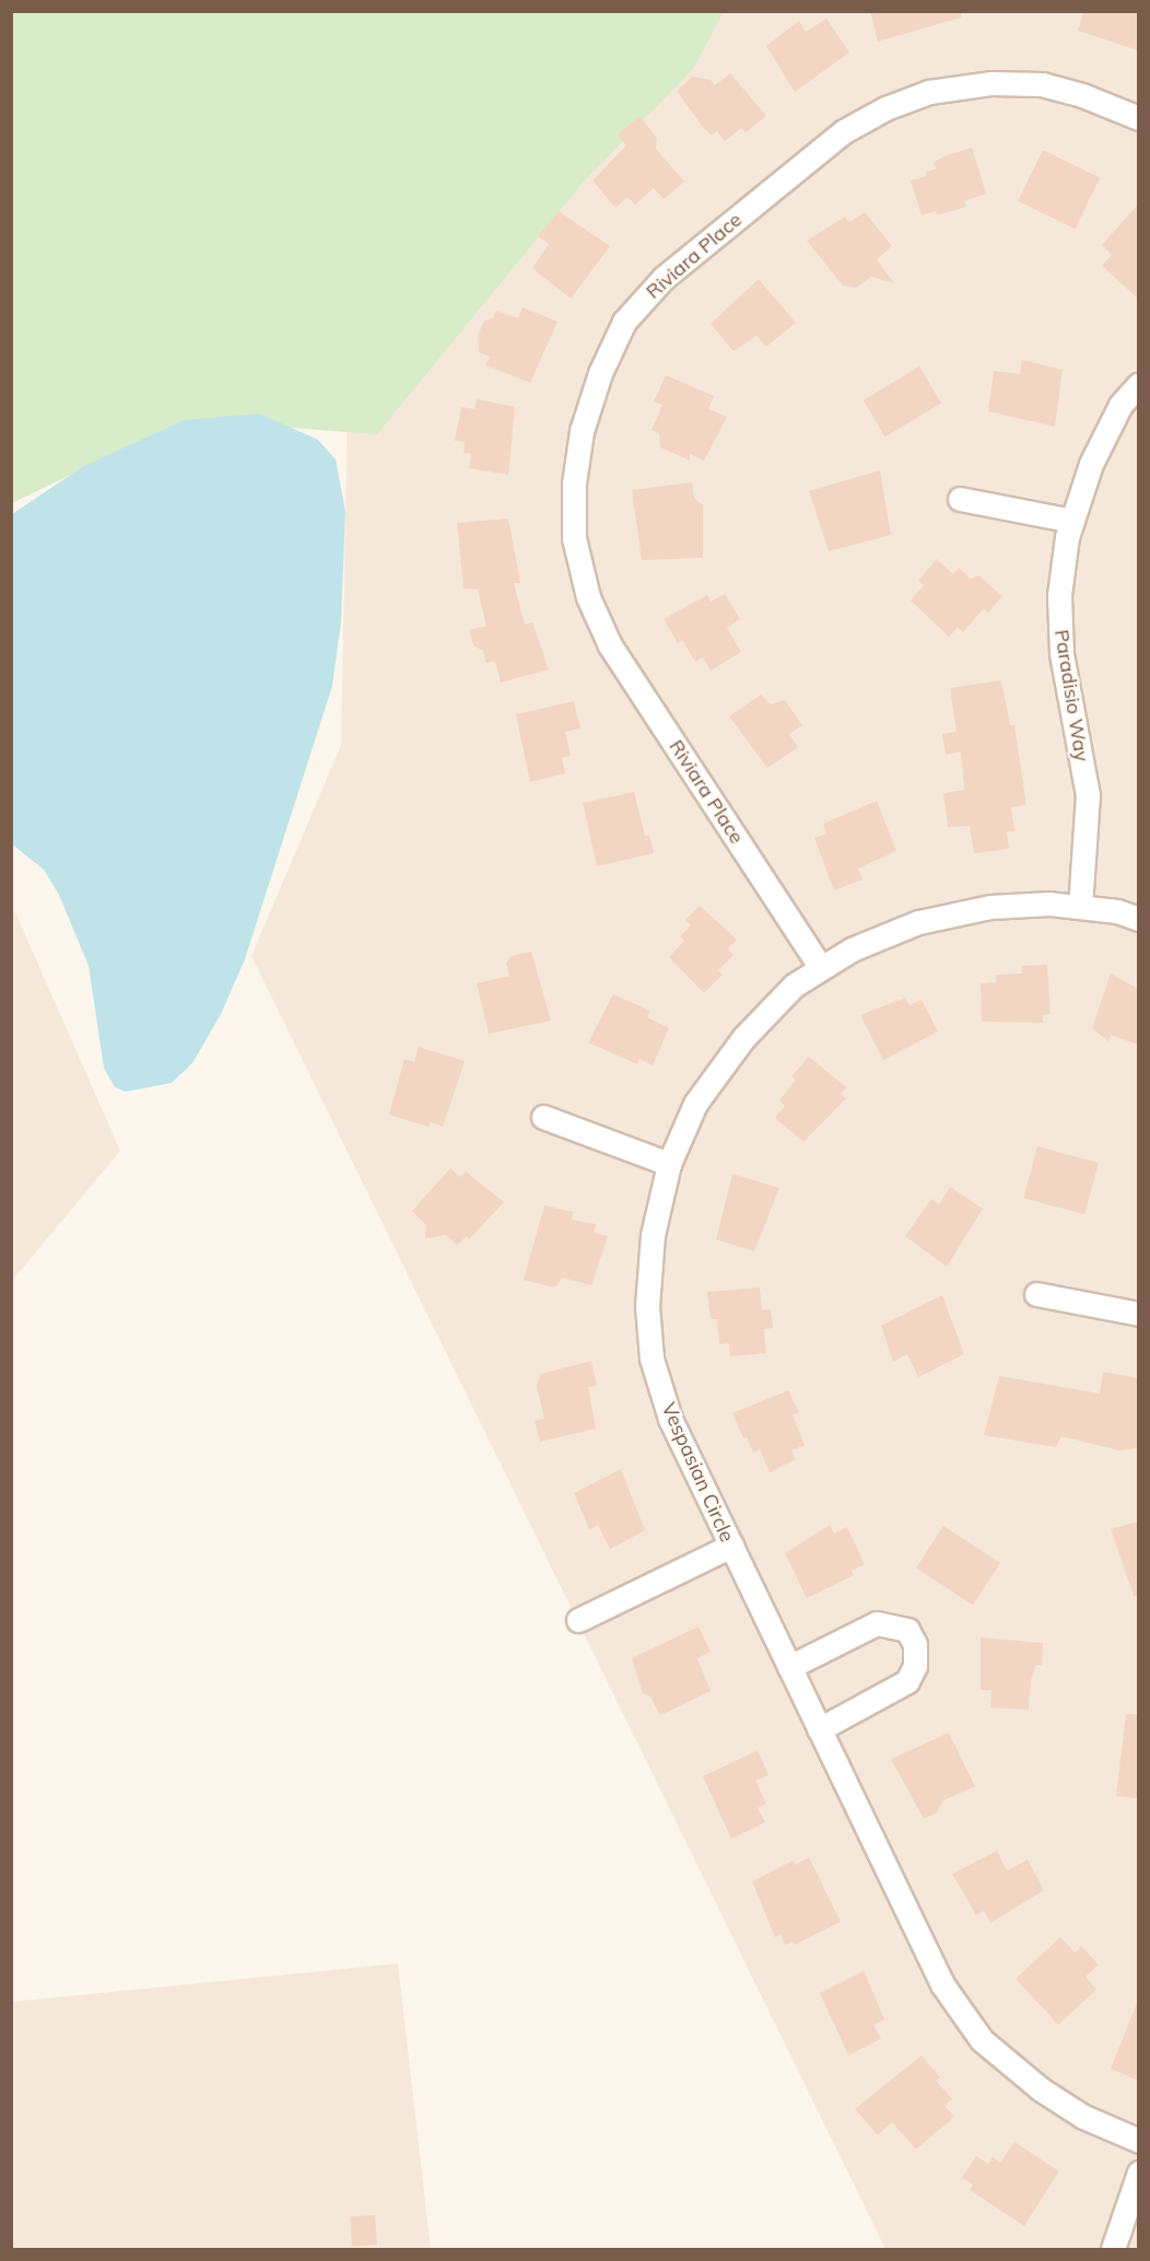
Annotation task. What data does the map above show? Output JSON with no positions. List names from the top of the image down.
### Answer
{
  "streets": {
    "street": ["Riviara Place", "Paradisio Way", "Vespasian Circle"]
  },
  "crossings": [
    ["Riviara Place", "Vespasian Circle"],
    ["Paradisio Way", "Vespasian Circle"]
  ]
}
